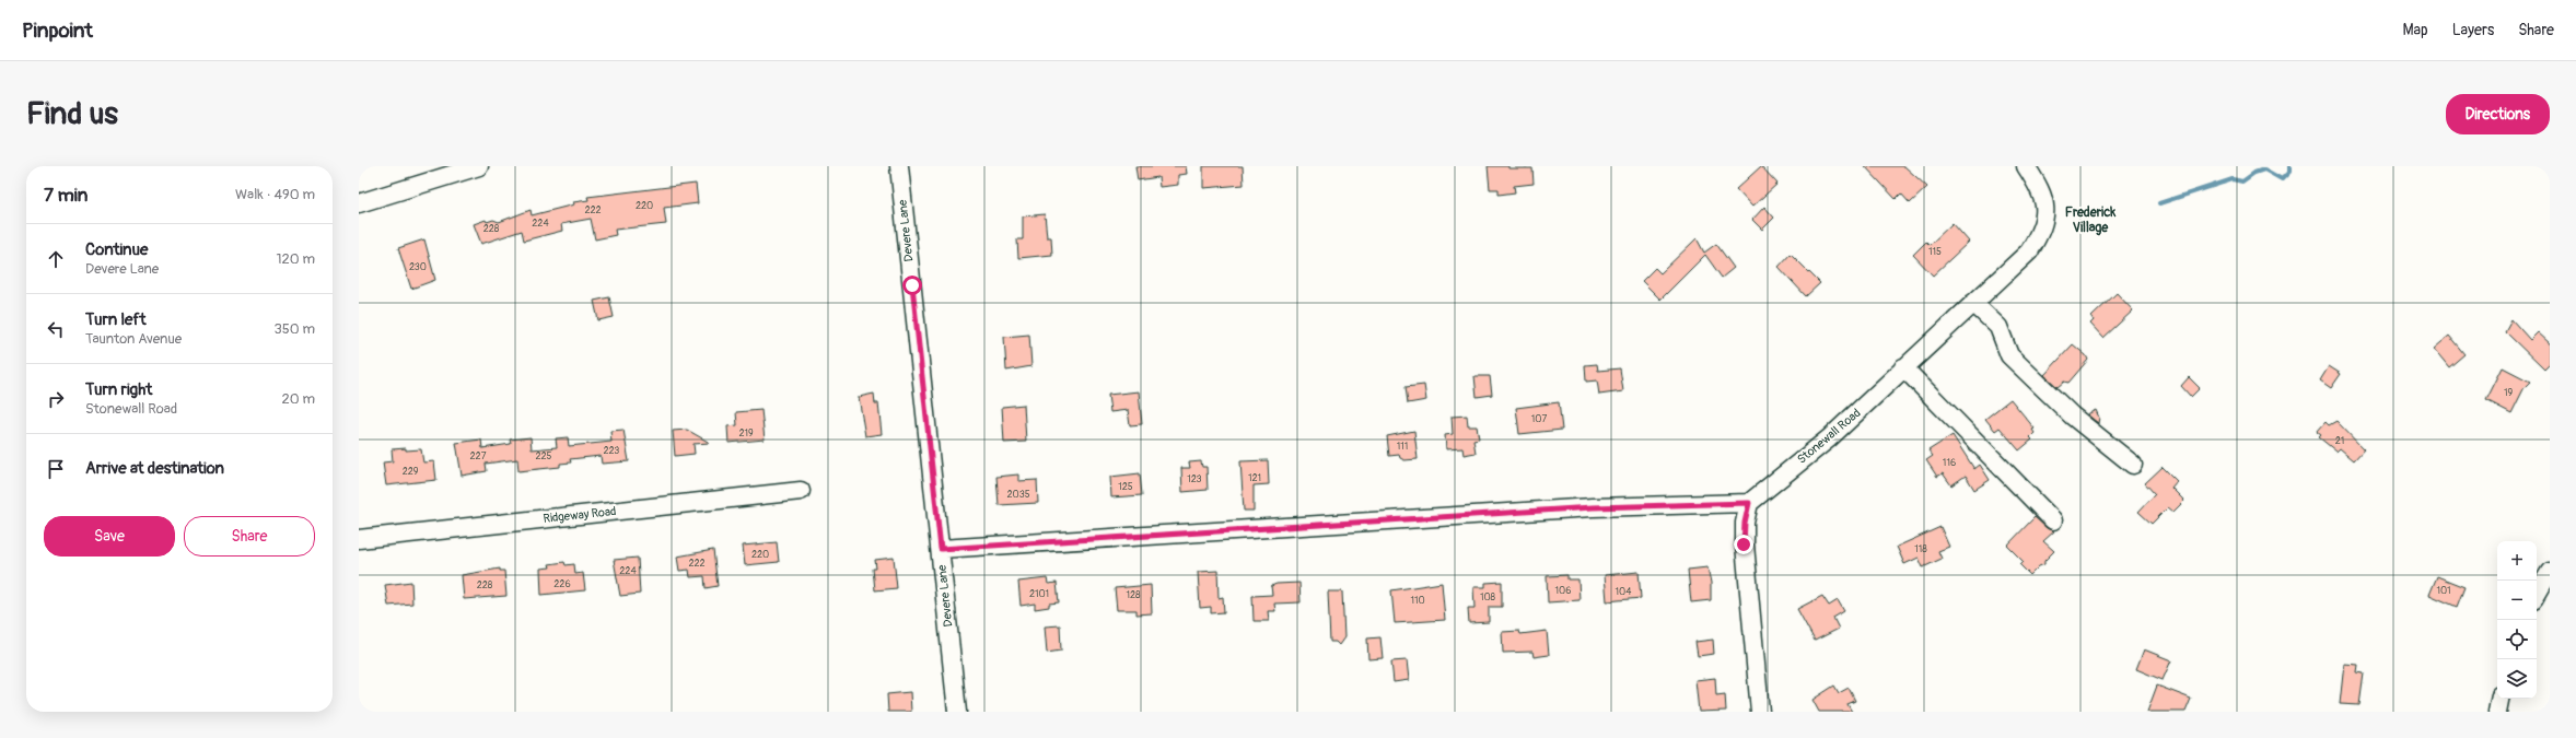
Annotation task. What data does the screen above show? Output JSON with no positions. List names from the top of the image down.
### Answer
{
  "streets": {
    "street": ["Devere Lane", "Stonewall Road", "Ridgeway Road"]
  },
  "districts": ["Frederick Village"],
  "house_numbers": [
    "220",
    "222",
    "224",
    "228",
    "115",
    "230",
    "19",
    "107",
    "219",
    "21",
    "111",
    "223",
    "227",
    "225",
    "116",
    "229",
    "121",
    "123",
    "125",
    "2035",
    "118",
    "220",
    "222",
    "224",
    "226",
    "228",
    "106",
    "101",
    "104",
    "2101",
    "128",
    "108",
    "110"
  ],
  "page": {
    "header": "Pinpoint",
    "nav": ["Map", "Layers", "Share"],
    "buttons": [
      "Directions",
      ["Save", "Share"]
    ],
    "title": "Find us",
    "heading": ["7 min", "Walk · 490 m"],
    "list": [
      ["Continue", "Devere Lane", "120 m"],
      ["Turn left", "Taunton Avenue", "350 m"],
      ["Turn right", "Stonewall Road", "20 m"],
      "Arrive at destination"
    ],
    "map_buttons": ["+", "−"]
  }
}
